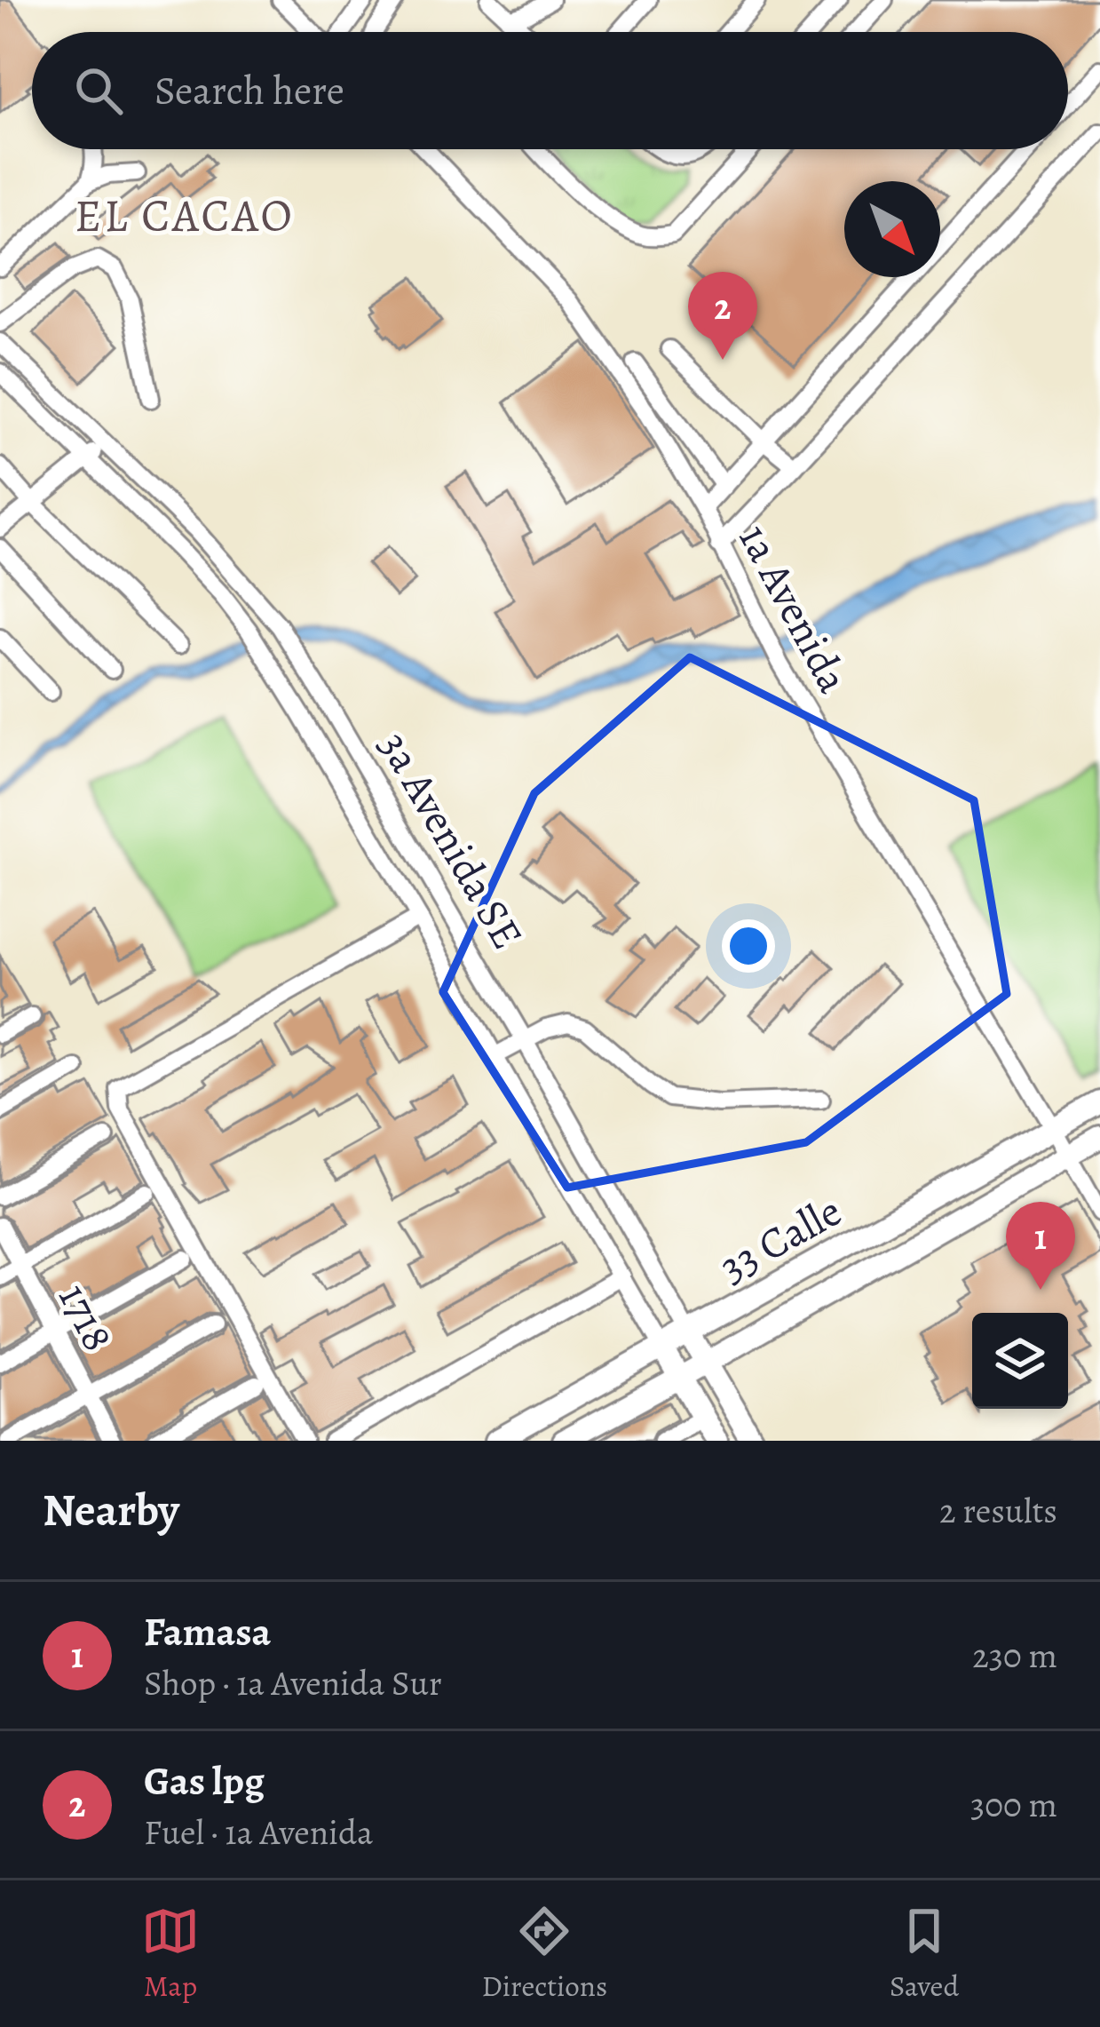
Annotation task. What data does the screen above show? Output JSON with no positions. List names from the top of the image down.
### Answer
{
  "streets": {
    "main road": ["3a Avenida SE", "33 Calle"],
    "street": ["1a Avenida", "1718"]
  },
  "crossings": [
    ["1a Avenida", "33 Calle"],
    ["3a Avenida SE", "33 Calle"]
  ],
  "districts": ["EL CACAO"],
  "north": "bottom right",
  "page": {
    "search": "Search here",
    "pins": ["2", "1"],
    "heading": ["Nearby", "2 results"],
    "list": [
      {
        "mark": "1",
        "name": "Famasa",
        "note": "Shop · 1a Avenida Sur",
        "value": "230 m"
      },
      {
        "mark": "2",
        "name": "Gas lpg",
        "note": "Fuel · 1a Avenida",
        "value": "300 m"
      }
    ],
    "nav": ["Map", "Directions", "Saved"]
  }
}
